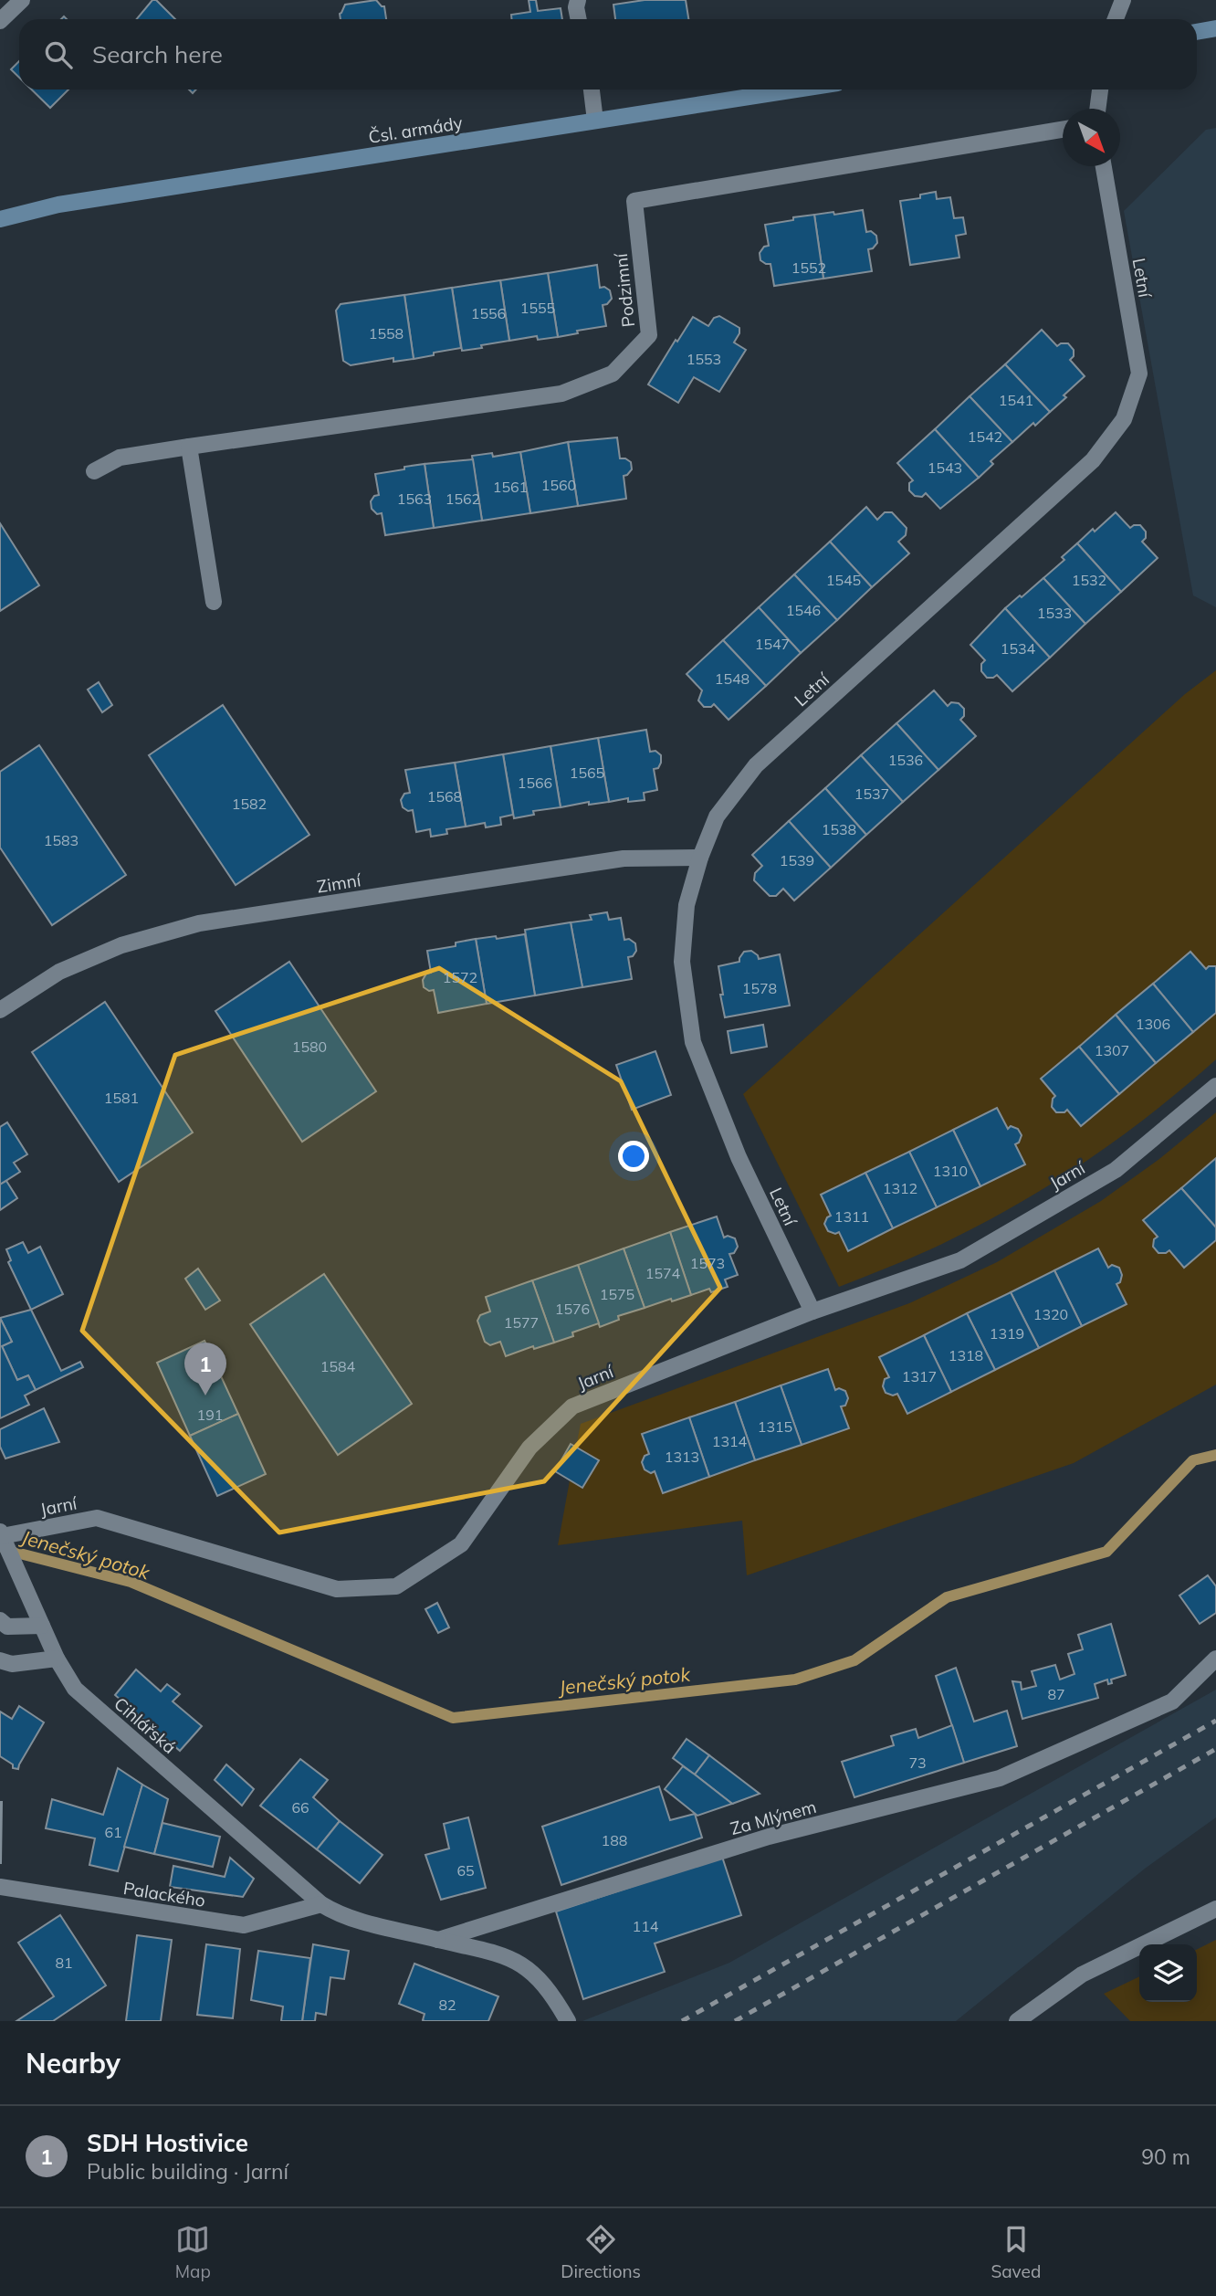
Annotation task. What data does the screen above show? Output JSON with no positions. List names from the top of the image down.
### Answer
{
  "streets": {
    "main road": ["Čsl. armády"],
    "street": [
      "Letní",
      "Podzimní",
      "Zimní",
      "Jarní",
      "Cihlářská",
      "Za Mlýnem",
      "Palackého"
    ]
  },
  "crossings": [
    ["Letní", "Zimní"],
    ["Letní", "Jarní"],
    ["Jarní", "Cihlářská"],
    ["Cihlářská", "Palackého"]
  ],
  "water": ["Jenečský potok"],
  "house_numbers": [
    "1552",
    "1555",
    "1556",
    "1558",
    "1553",
    "1541",
    "1542",
    "1543",
    "1560",
    "1561",
    "1563",
    "1562",
    "1545",
    "1532",
    "1546",
    "1533",
    "1547",
    "1534",
    "1548",
    "1536",
    "1565",
    "1566",
    "1537",
    "1568",
    "1582",
    "1538",
    "1583",
    "1539",
    "1572",
    "1578",
    "1306",
    "1580",
    "1307",
    "1581",
    "1310",
    "1312",
    "1311",
    "1573",
    "1574",
    "1575",
    "1576",
    "1320",
    "1577",
    "1319",
    "1318",
    "1584",
    "1317",
    "191",
    "1315",
    "1314",
    "1313",
    "87",
    "73",
    "66",
    "61",
    "188",
    "65",
    "114",
    "81",
    "82"
  ],
  "north": "bottom right",
  "page": {
    "search": "Search here",
    "pins": "1",
    "heading": "Nearby",
    "list": [
      {
        "mark": "1",
        "name": "SDH Hostivice",
        "note": "Public building · Jarní",
        "value": "90 m"
      }
    ],
    "nav": ["Map", "Directions", "Saved"]
  }
}
